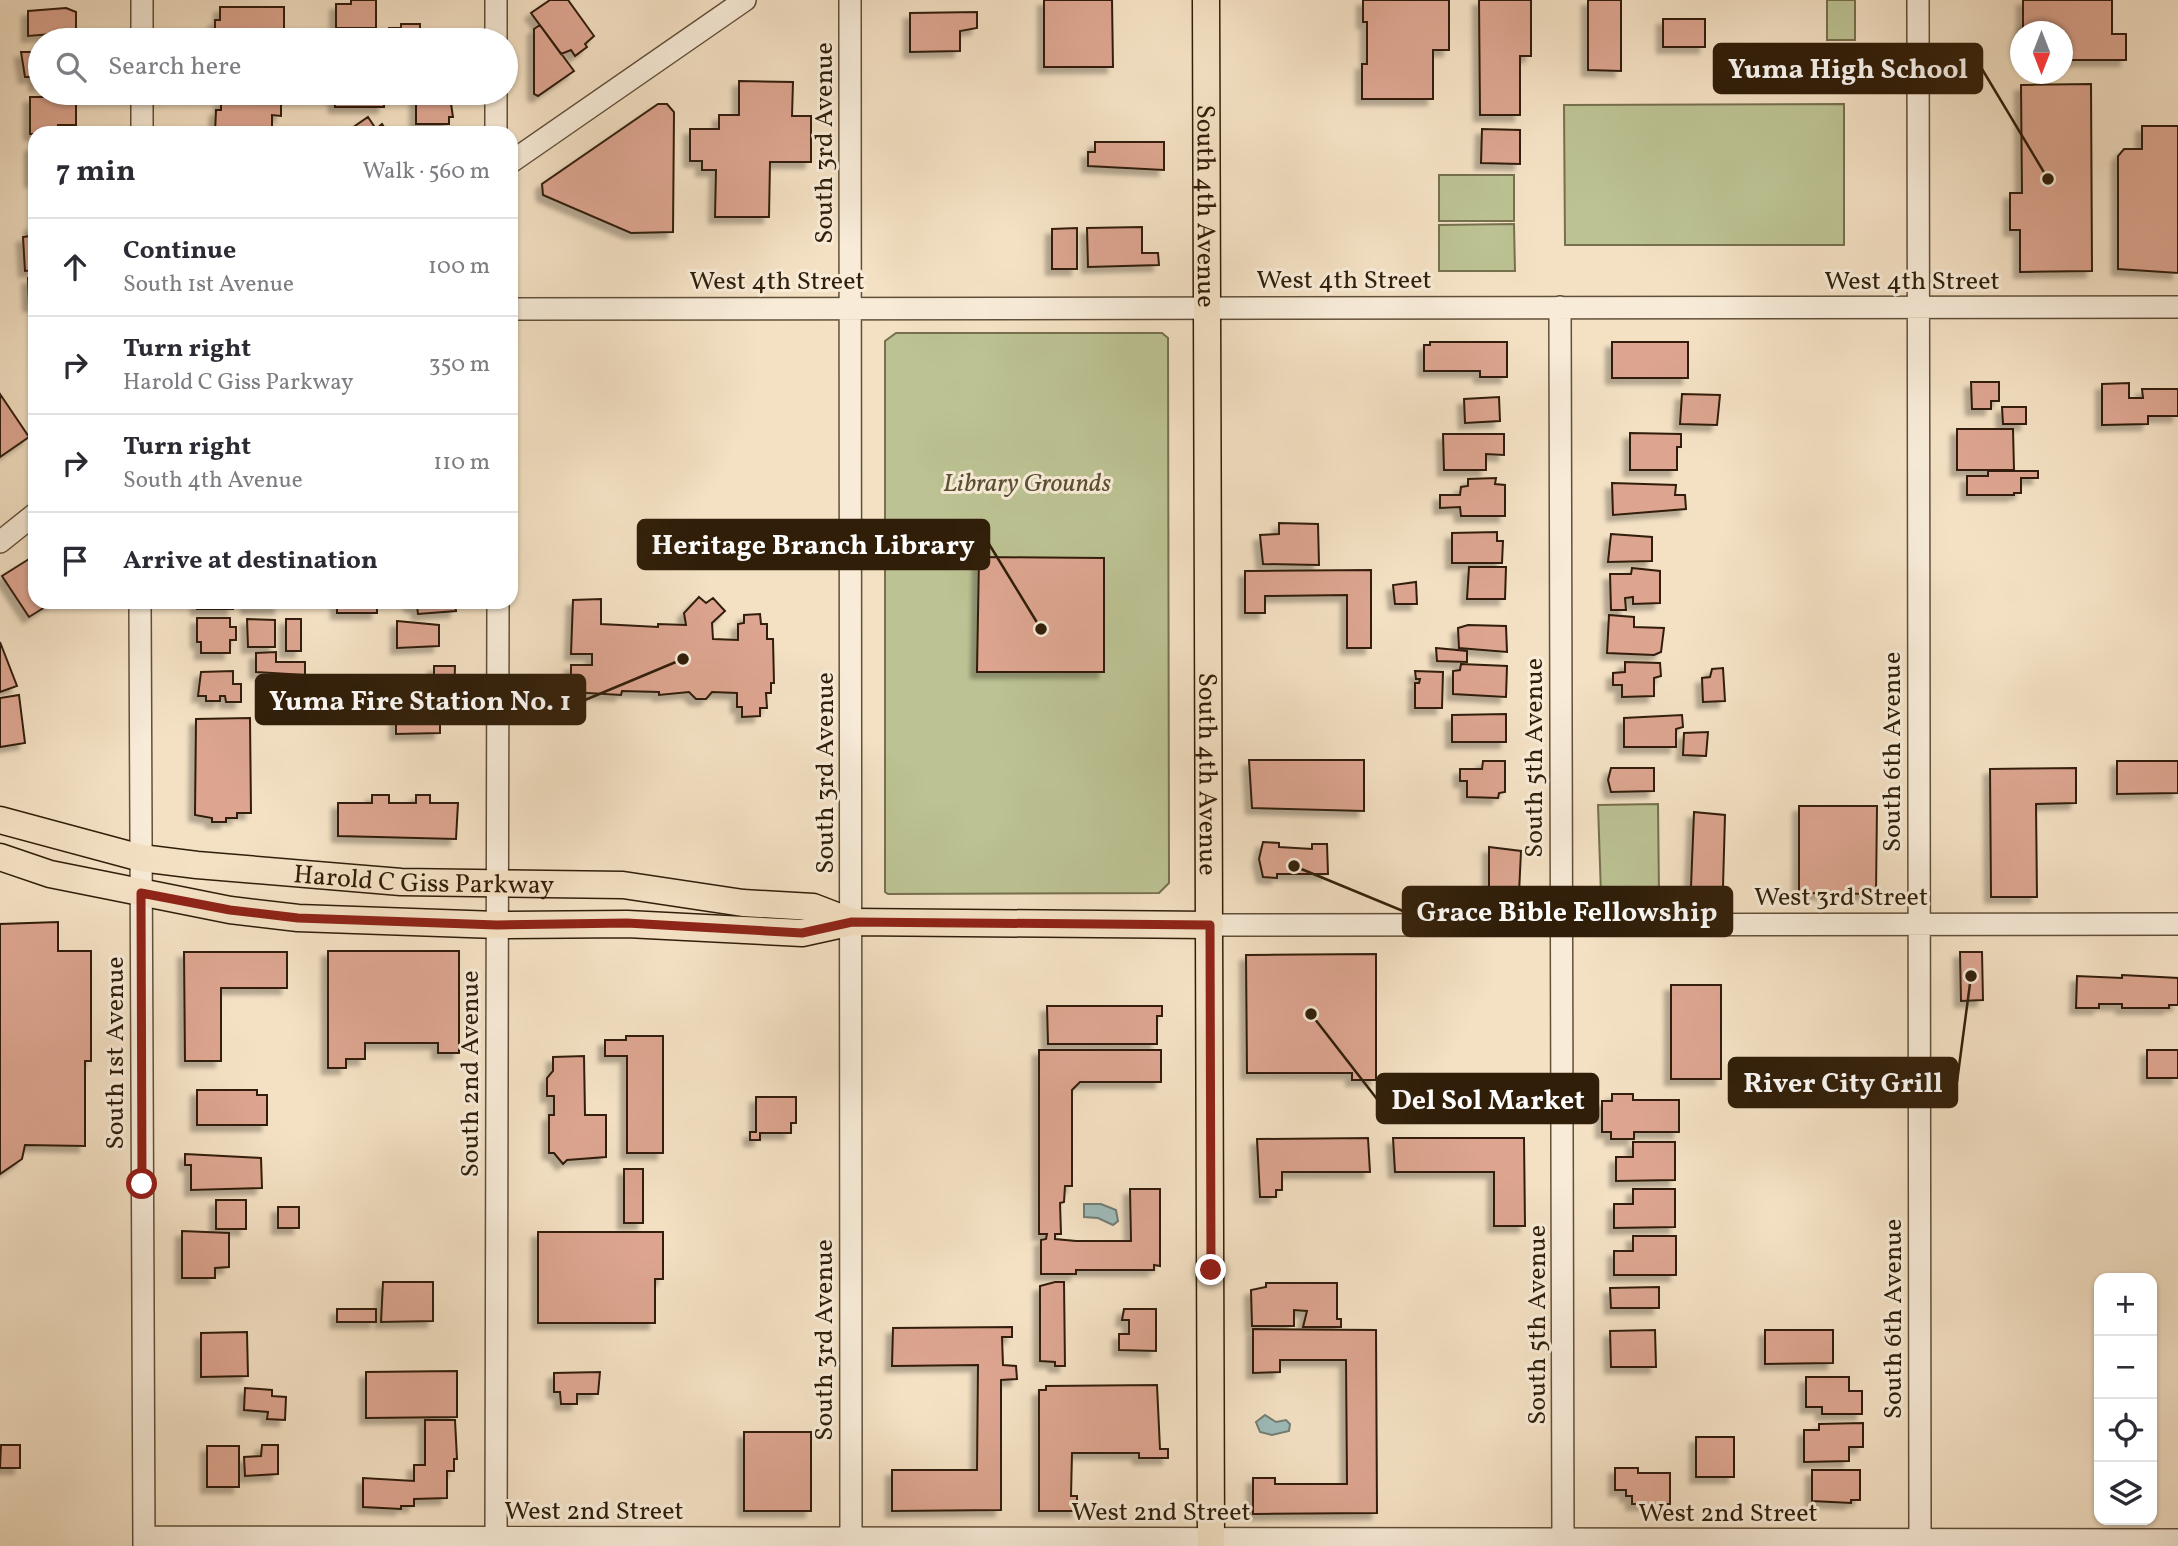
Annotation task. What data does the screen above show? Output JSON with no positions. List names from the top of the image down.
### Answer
{
  "streets": {
    "main road": ["South 4th Avenue", "Harold C Giss Parkway"],
    "street": [
      "South 3rd Avenue",
      "West 4th Street",
      "South 6th Avenue",
      "South 5th Avenue",
      "West 3rd Street",
      "South 1st Avenue",
      "South 2nd Avenue",
      "West 2nd Street"
    ]
  },
  "crossings": [
    ["South 3rd Avenue", "West 4th Street"],
    ["South 3rd Avenue", "Harold C Giss Parkway"],
    ["South 3rd Avenue", "West 2nd Street"],
    ["South 4th Avenue", "West 4th Street"],
    ["South 4th Avenue", "Harold C Giss Parkway"],
    ["South 4th Avenue", "West 3rd Street"],
    ["South 4th Avenue", "West 2nd Street"],
    ["West 4th Street", "South 6th Avenue"],
    ["West 4th Street", "South 5th Avenue"],
    ["South 6th Avenue", "West 3rd Street"],
    ["South 6th Avenue", "West 2nd Street"],
    ["South 5th Avenue", "West 3rd Street"],
    ["South 5th Avenue", "West 2nd Street"],
    ["Harold C Giss Parkway", "West 3rd Street"],
    ["Harold C Giss Parkway", "South 1st Avenue"],
    ["Harold C Giss Parkway", "South 2nd Avenue"],
    ["South 1st Avenue", "West 2nd Street"],
    ["South 2nd Avenue", "West 2nd Street"]
  ],
  "parks": ["Library Grounds"],
  "places": [
    "Yuma High School",
    "Heritage Branch Library",
    "Yuma Fire Station No. 1",
    "Grace Bible Fellowship",
    "River City Grill",
    "Del Sol Market"
  ],
  "north": "bottom",
  "page": {
    "search": "Search here",
    "heading": ["7 min", "Walk · 560 m"],
    "list": [
      ["Continue", "South 1st Avenue", "100 m"],
      ["Turn right", "Harold C Giss Parkway", "350 m"],
      ["Turn right", "South 4th Avenue", "110 m"],
      "Arrive at destination"
    ],
    "map_buttons": ["+", "−"]
  }
}
